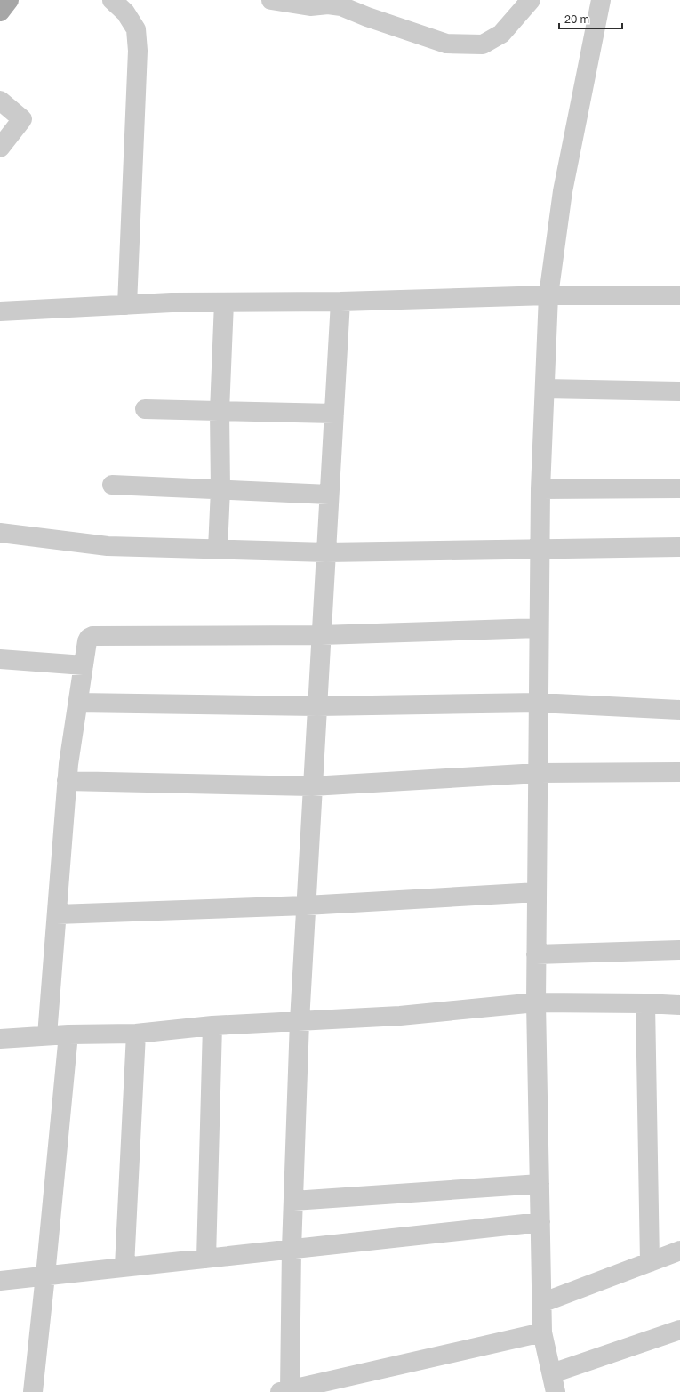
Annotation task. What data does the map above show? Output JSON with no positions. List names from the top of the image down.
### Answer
{
  "scale_bar": "20 m"
}
